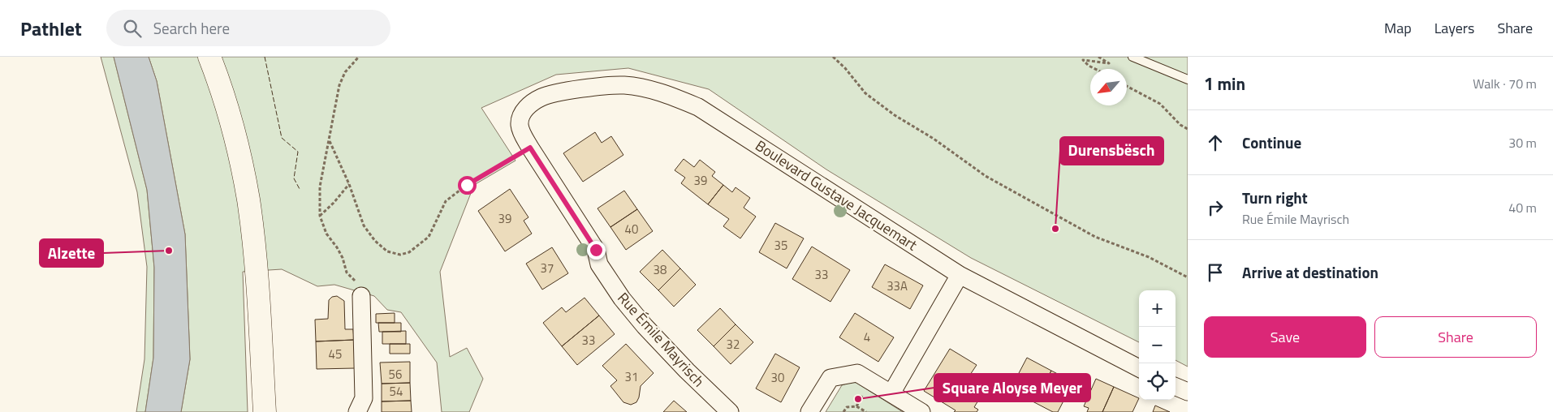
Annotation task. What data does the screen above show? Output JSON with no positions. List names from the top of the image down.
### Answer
{
  "streets": {
    "street": ["Boulevard Gustave Jacquemart", "Rue Émile Mayrisch"]
  },
  "crossings": [
    ["Boulevard Gustave Jacquemart", "Rue Émile Mayrisch"]
  ],
  "places": ["Durensbësch", "Alzette", "Square Aloyse Meyer"],
  "house_numbers": [
    "39",
    "39",
    "40",
    "35",
    "37",
    "38",
    "33",
    "33A",
    "4",
    "33",
    "32",
    "45",
    "56",
    "31",
    "30",
    "54"
  ],
  "north": "bottom left",
  "page": {
    "header": "Pathlet",
    "search": "Search here",
    "nav": ["Map", "Layers", "Share"],
    "heading": ["1 min", "Walk · 70 m"],
    "list": [
      ["Continue", "30 m"],
      ["Turn right", "Rue Émile Mayrisch", "40 m"],
      "Arrive at destination"
    ],
    "map_buttons": ["+", "−"],
    "buttons": ["Save", "Share"]
  }
}
